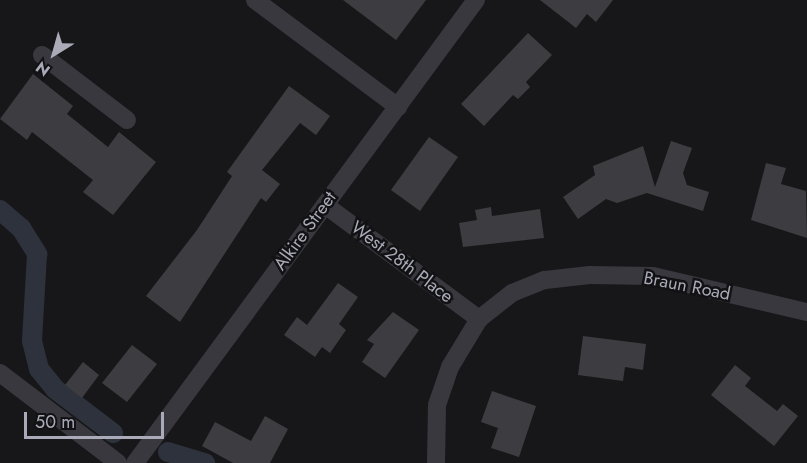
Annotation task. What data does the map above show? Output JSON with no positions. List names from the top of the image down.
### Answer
{
  "streets": {
    "street": ["Alkire Street", "West 28th Place", "Braun Road"]
  },
  "crossings": [
    ["Alkire Street", "West 28th Place"],
    ["West 28th Place", "Braun Road"]
  ],
  "scale_bar": "50 m",
  "north": "bottom left"
}
